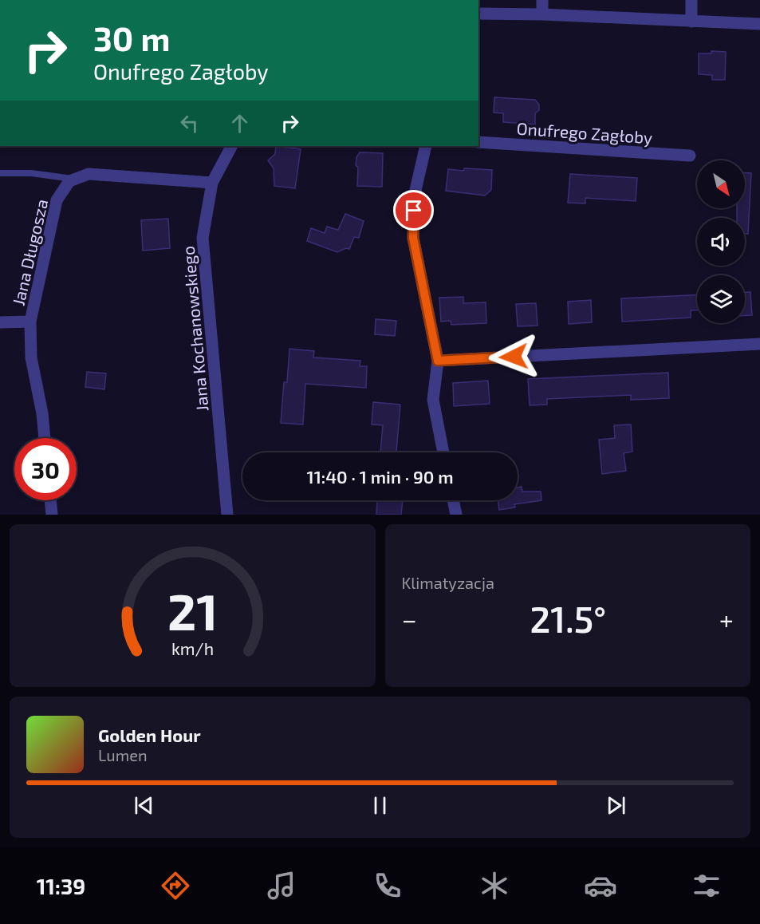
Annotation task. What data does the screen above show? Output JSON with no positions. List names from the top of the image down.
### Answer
{
  "streets": {
    "street": ["Onufrego Zagłoby", "Jana Długosza", "Jana Kochanowskiego"]
  },
  "north": "bottom right",
  "page": {
    "turn": ["30 m", "Onufrego Zagłoby"],
    "limit": "30",
    "trip": "11:40 · 1 min · 90 m",
    "tile": "Klimatyzacja",
    "heat": ["−", "21.5°", "+"],
    "song": ["Golden Hour", "Lumen"],
    "tabs": "11:39",
    "gauge": ["21", "km/h"]
  }
}
